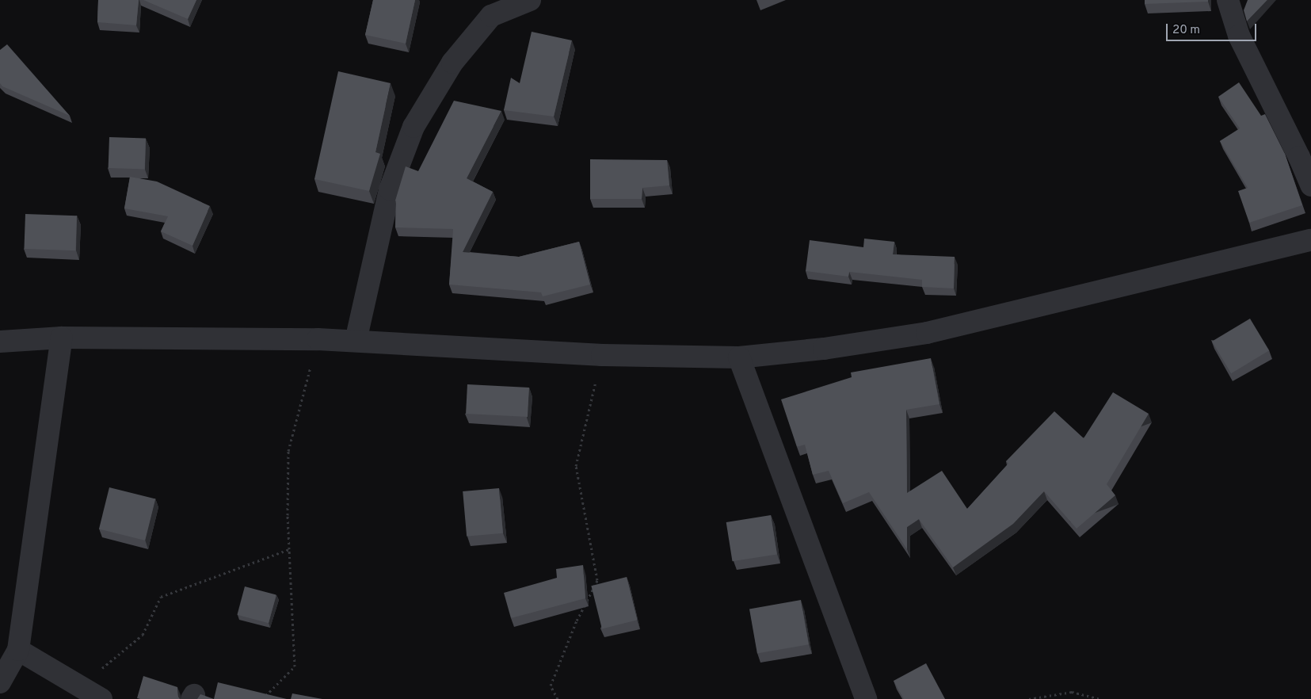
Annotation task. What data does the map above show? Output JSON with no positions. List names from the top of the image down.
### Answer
{
  "scale_bar": "20 m"
}
